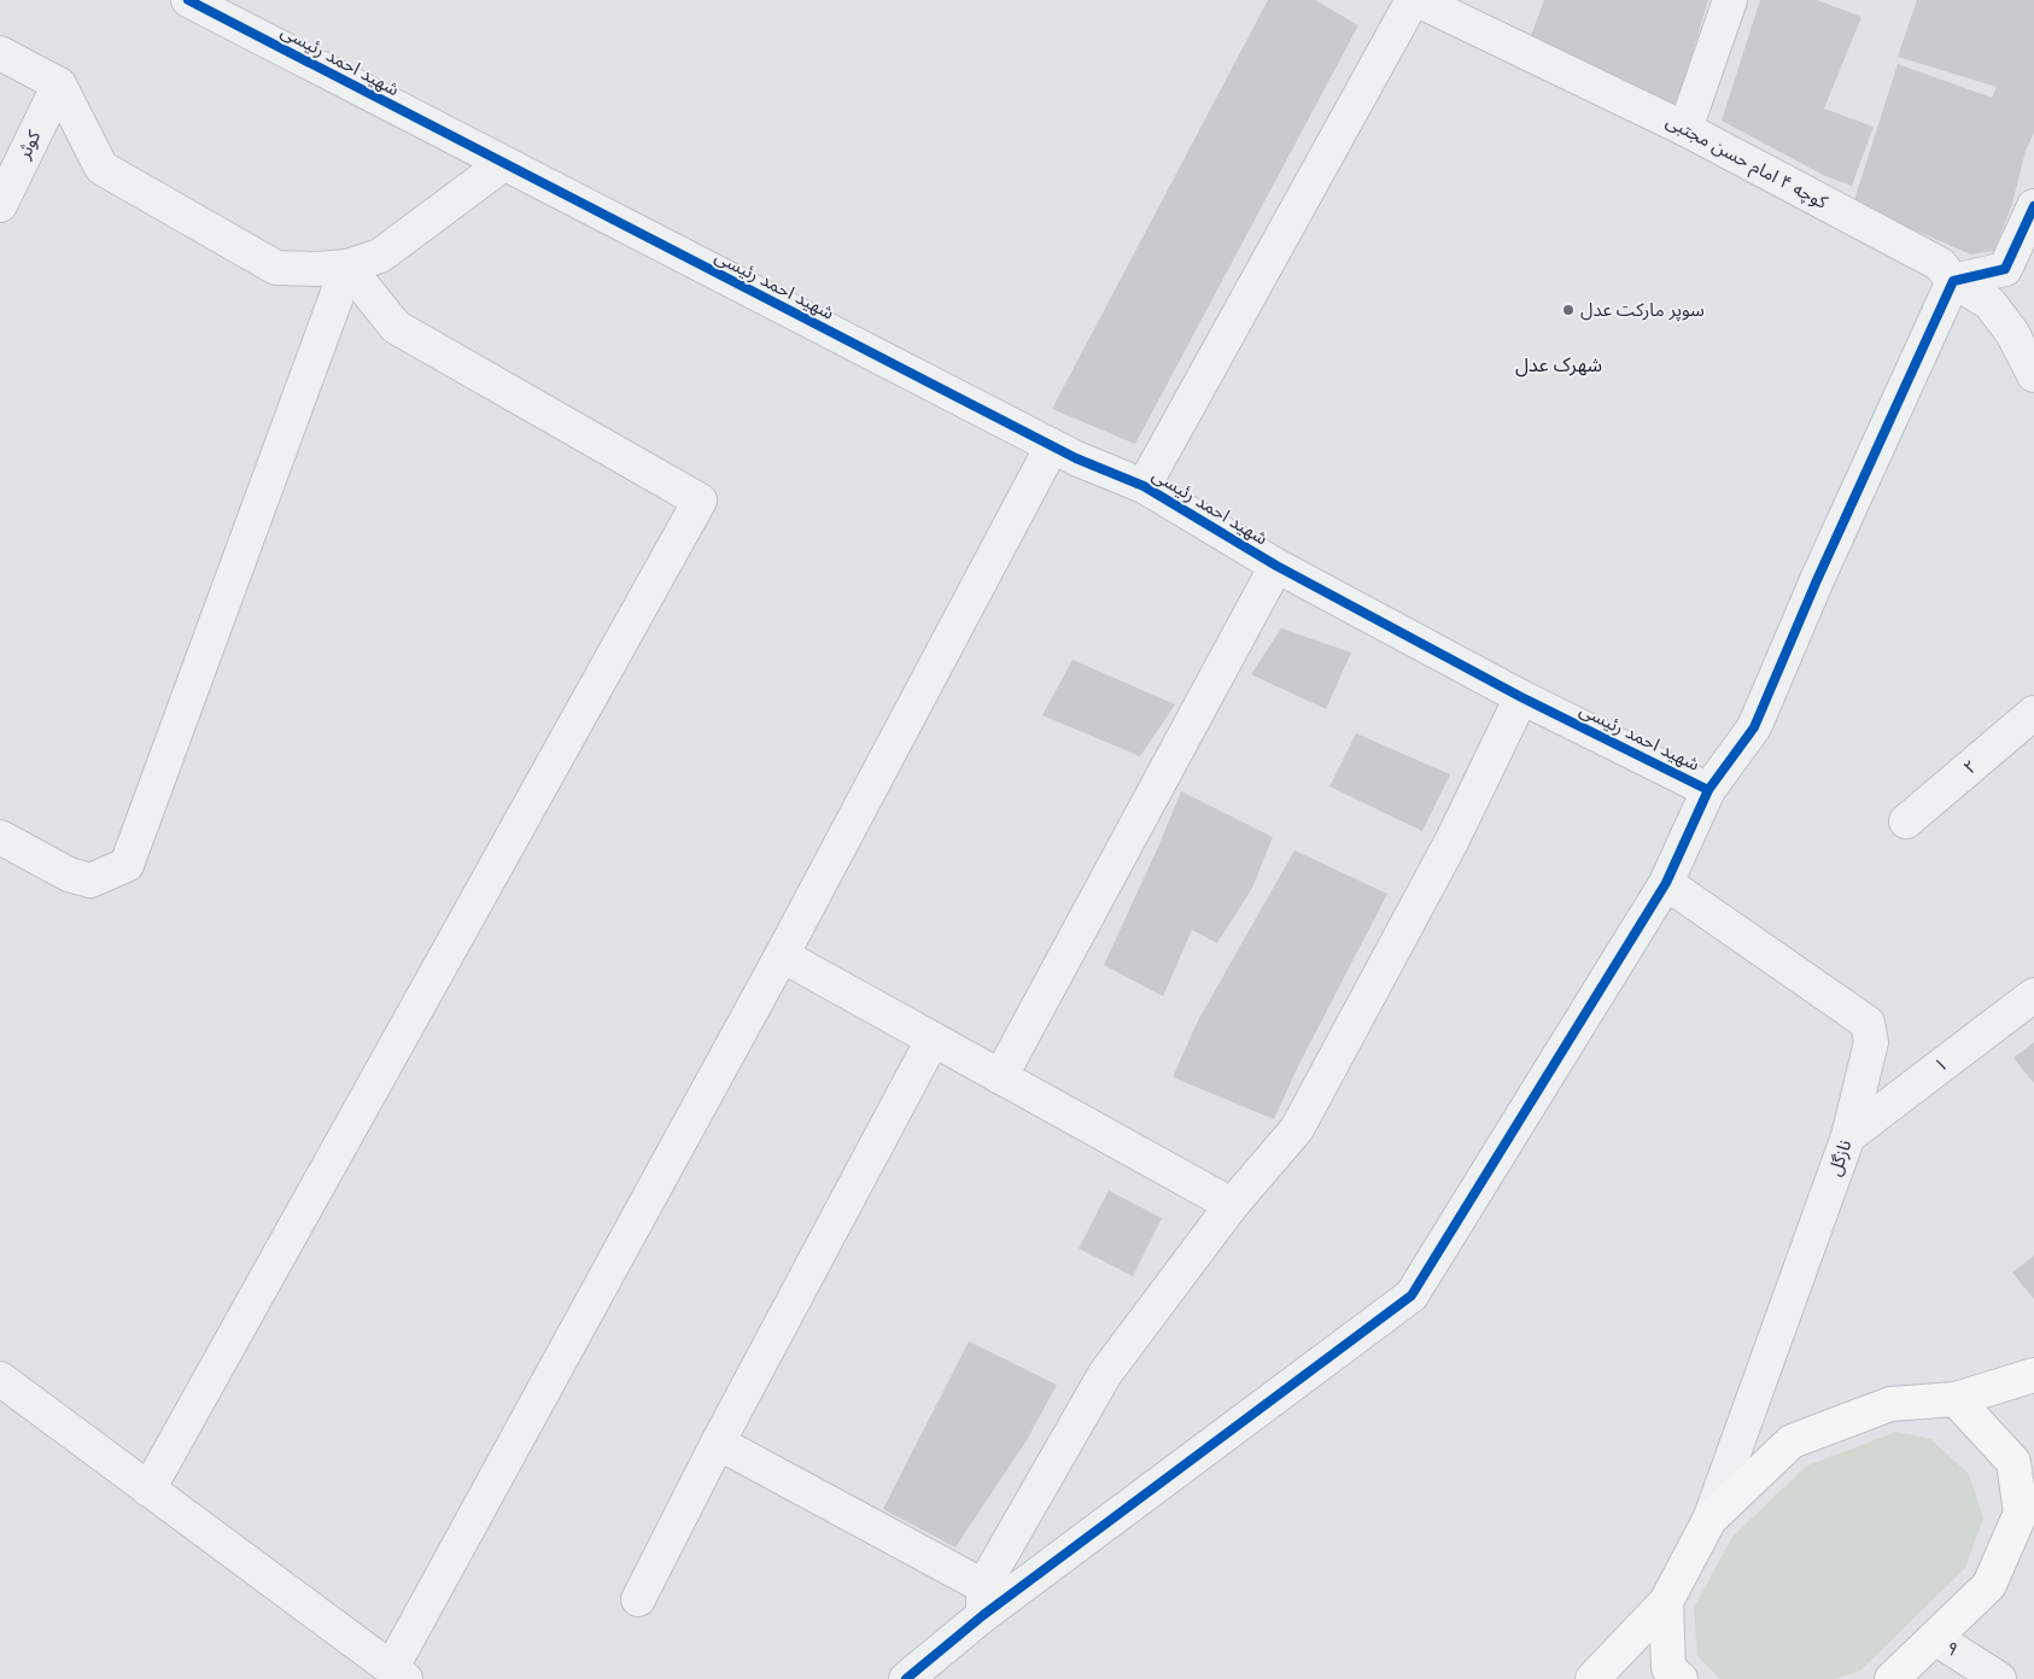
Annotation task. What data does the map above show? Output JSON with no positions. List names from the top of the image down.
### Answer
{
  "streets": {
    "street": [
      "شهید احمد رئیسی",
      "کوثر",
      "کوچه ۴ امام حسن مجتبی",
      "۲",
      "۱",
      "نازگل",
      "۹"
    ]
  },
  "crossings": [
    ["شهید احمد رئیسی", "کوچه ۴ امام حسن مجتبی"],
    ["۱", "نازگل"]
  ],
  "districts": ["شهرک عدل"],
  "places": ["سوپر مارکت عدل"]
}
